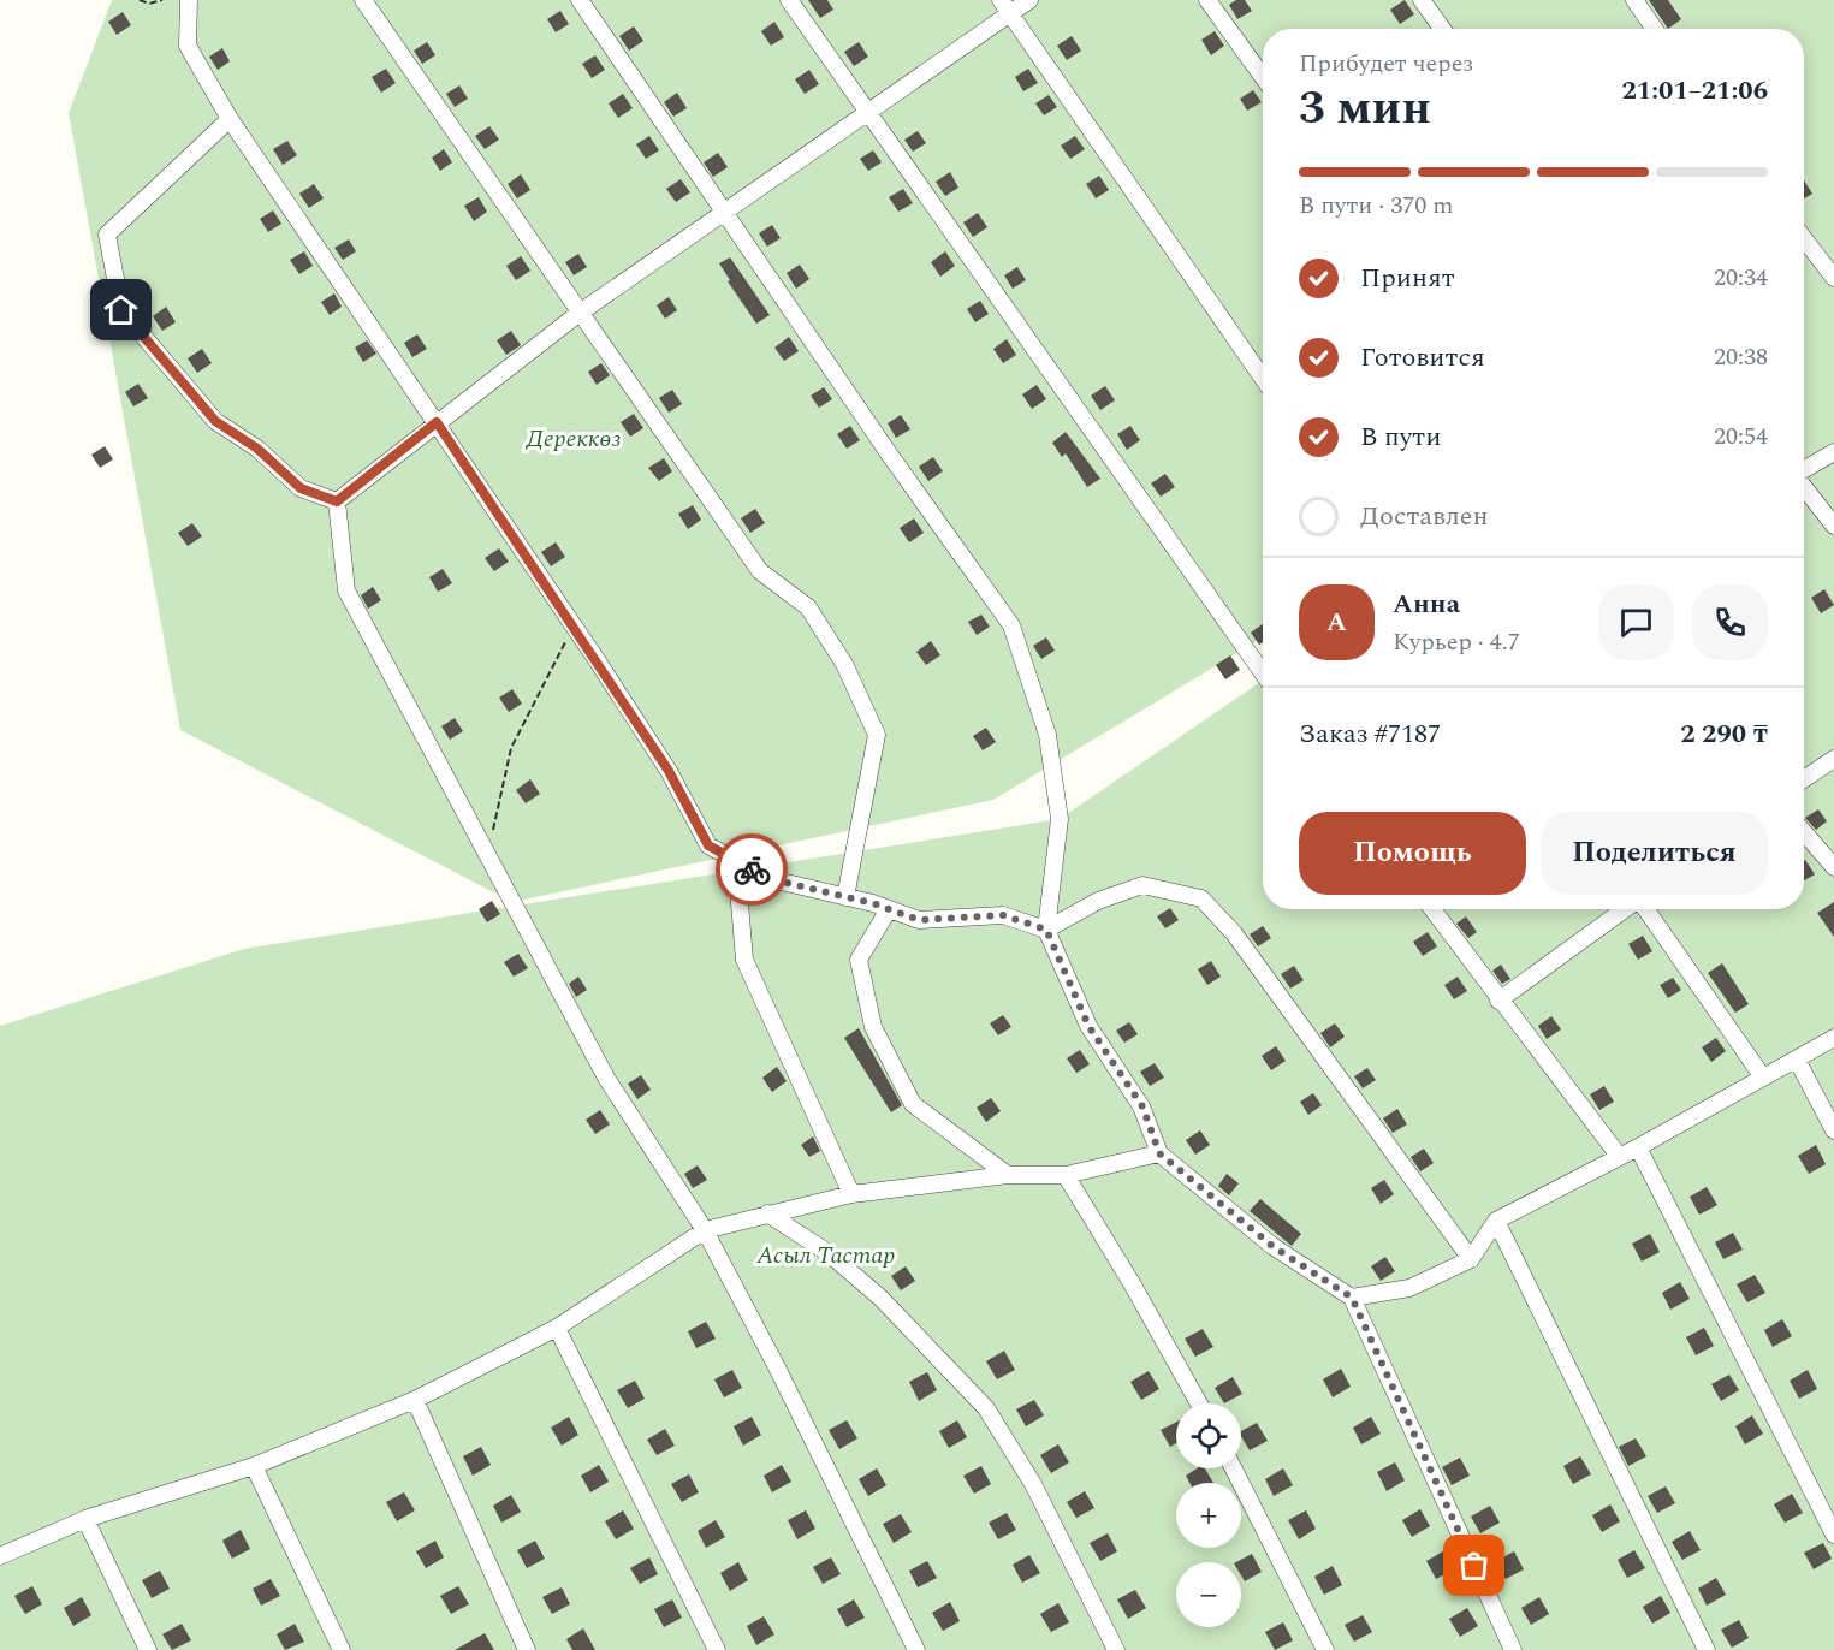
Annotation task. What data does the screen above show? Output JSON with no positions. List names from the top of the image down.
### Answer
{
  "parks": ["Дереккөз", "Асыл Тастар"],
  "page": {
    "heading": ["3 мин", "Прибудет через", "21:01–21:06"],
    "panel": [
      "Анна",
      "Курьер · 4.7",
      "Заказ #7187",
      "2 290 ₸"
    ],
    "bar": "В пути · 370 m",
    "list": [
      ["Принят", "20:34"],
      ["Готовится", "20:38"],
      ["В пути", "20:54"],
      "Доставлен"
    ],
    "round": "А",
    "buttons": ["Помощь", "Поделиться"],
    "map_buttons": ["+", "−"]
  }
}
